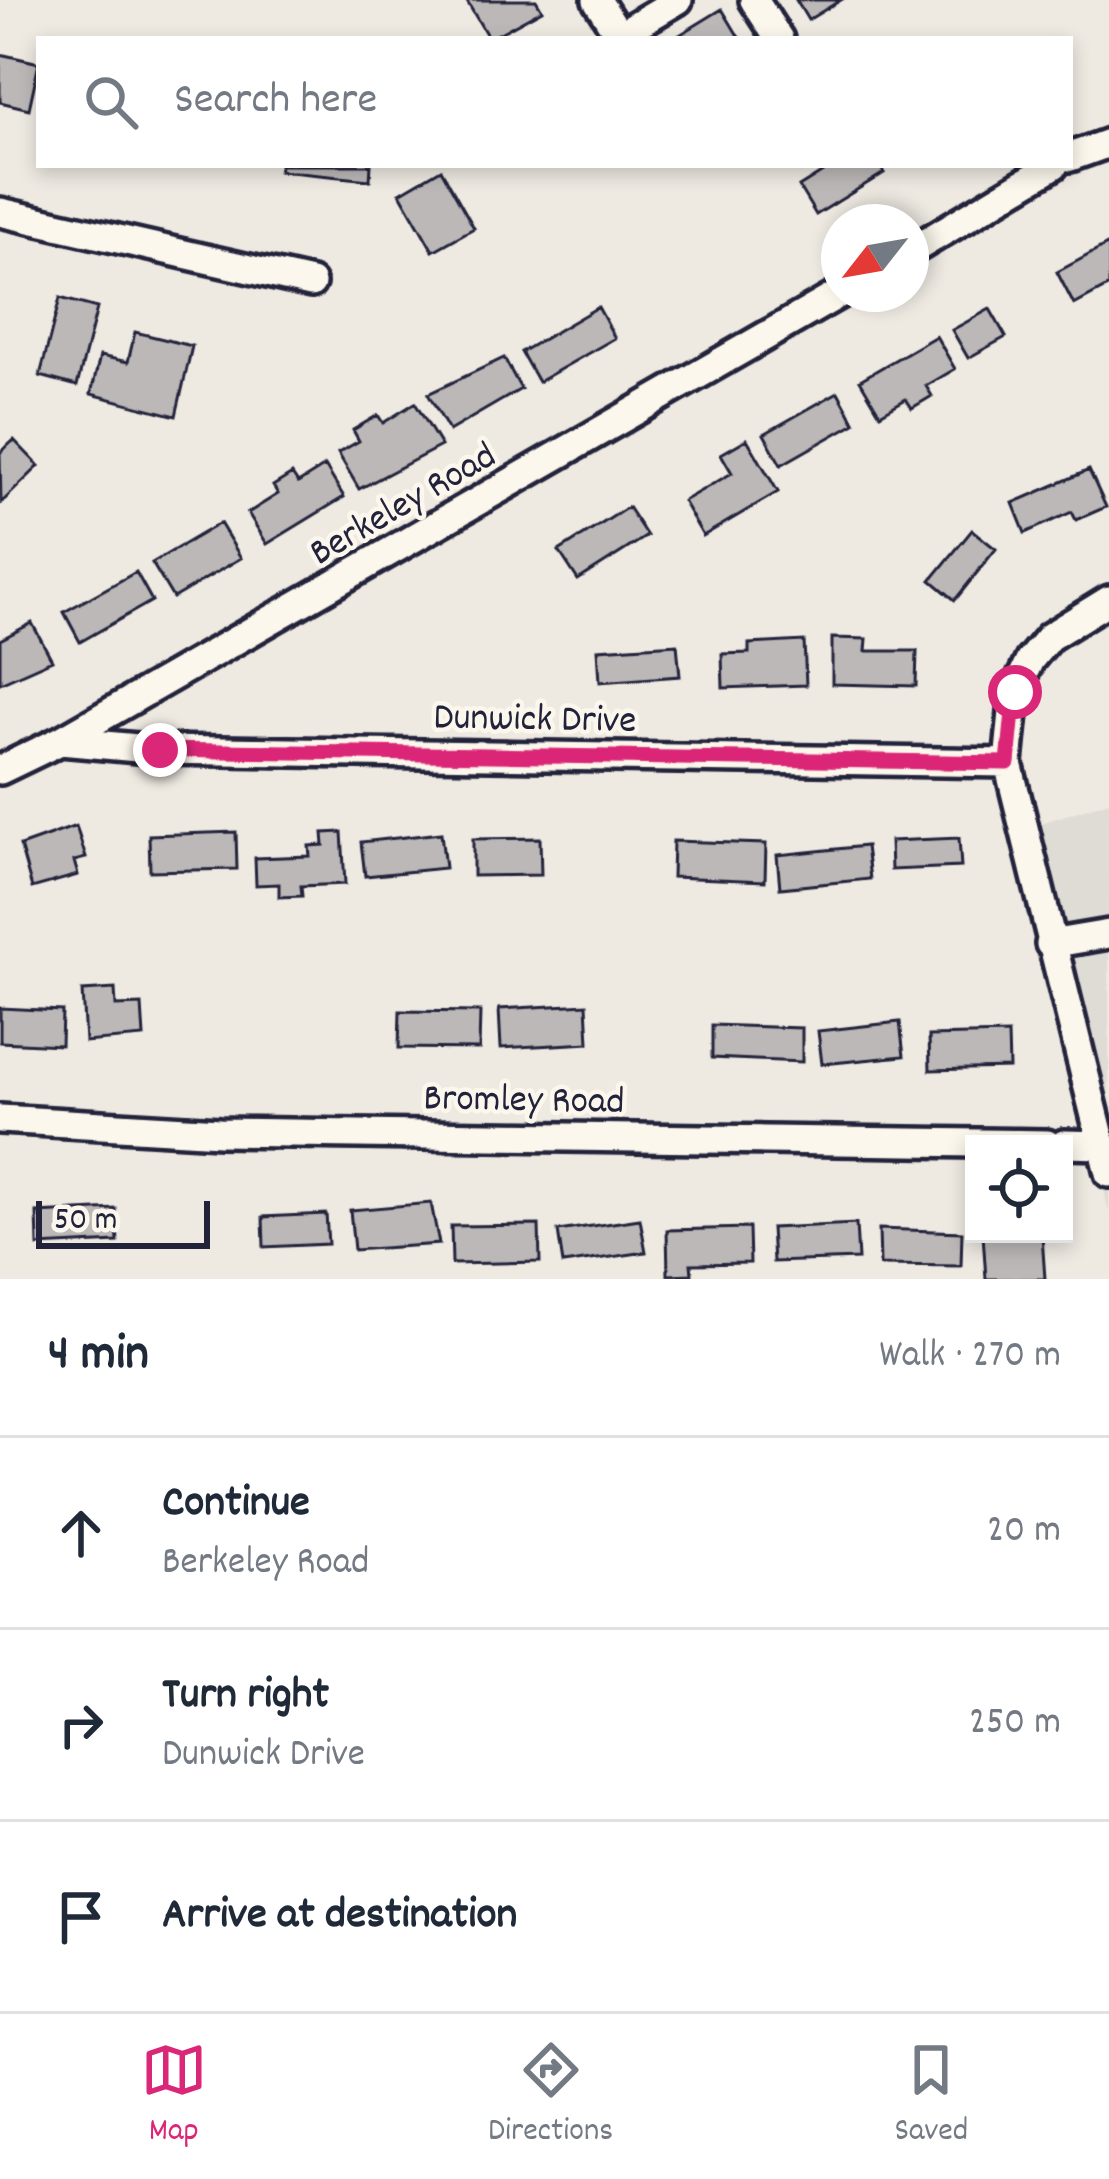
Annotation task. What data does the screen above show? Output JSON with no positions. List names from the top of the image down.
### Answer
{
  "streets": {
    "street": ["Berkeley Road", "Dunwick Drive", "Bromley Road"]
  },
  "crossings": [
    ["Berkeley Road", "Dunwick Drive"]
  ],
  "scale_bar": "50 m",
  "north": "bottom left",
  "page": {
    "search": "Search here",
    "scale": "50 m",
    "heading": ["4 min", "Walk · 270 m"],
    "list": [
      ["Continue", "Berkeley Road", "20 m"],
      ["Turn right", "Dunwick Drive", "250 m"],
      "Arrive at destination"
    ],
    "nav": ["Map", "Directions", "Saved"]
  }
}
